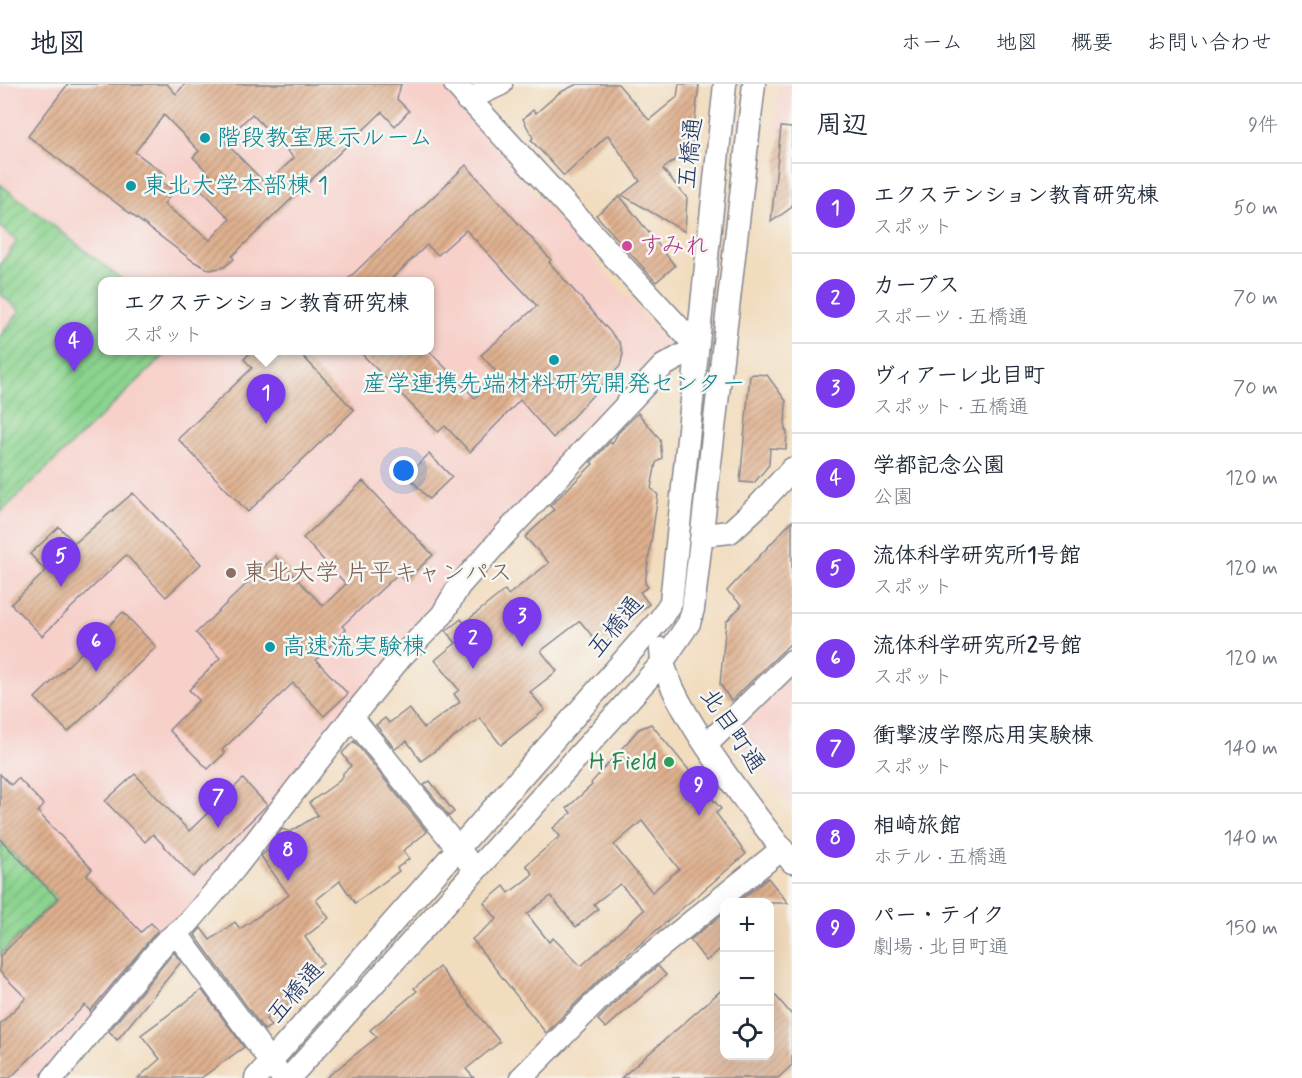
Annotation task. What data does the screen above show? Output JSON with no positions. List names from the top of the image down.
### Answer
{
  "streets": {
    "street": ["五橋通", "北目町通"]
  },
  "crossings": [
    ["五橋通", "北目町通"]
  ],
  "places": [
    "階段教室展示ルーム",
    "東北大学本部棟 1",
    "すみれ",
    "産学連携先端材料研究開発センター",
    "東北大学 片平キャンパス",
    "高速流実験棟",
    "H Field"
  ],
  "page": {
    "header": "地図",
    "nav": [
      "ホーム",
      "地図",
      "概要",
      "お問い合わせ"
    ],
    "heading": ["周辺", "9件"],
    "list": [
      {
        "mark": "1",
        "name": "エクステンション教育研究棟",
        "note": "スポット",
        "value": "50 m"
      },
      {
        "mark": "2",
        "name": "カーブス",
        "note": "スポーツ · 五橋通",
        "value": "70 m"
      },
      {
        "mark": "3",
        "name": "ヴィアーレ北目町",
        "note": "スポット · 五橋通",
        "value": "70 m"
      },
      {
        "mark": "4",
        "name": "学都記念公園",
        "note": "公園",
        "value": "120 m"
      },
      {
        "mark": "5",
        "name": "流体科学研究所1号館",
        "note": "スポット",
        "value": "120 m"
      },
      {
        "mark": "6",
        "name": "流体科学研究所2号館",
        "note": "スポット",
        "value": "120 m"
      },
      {
        "mark": "7",
        "name": "衝撃波学際応用実験棟",
        "note": "スポット",
        "value": "140 m"
      },
      {
        "mark": "8",
        "name": "相崎旅館",
        "note": "ホテル · 五橋通",
        "value": "140 m"
      },
      {
        "mark": "9",
        "name": "パー・テイク",
        "note": "劇場 · 北目町通",
        "value": "150 m"
      }
    ],
    "popup": ["エクステンション教育研究棟", "スポット"],
    "pins": [
      "4",
      "1",
      "5",
      "3",
      "2",
      "6",
      "9",
      "7",
      "8"
    ],
    "map_buttons": ["+", "−"]
  }
}
